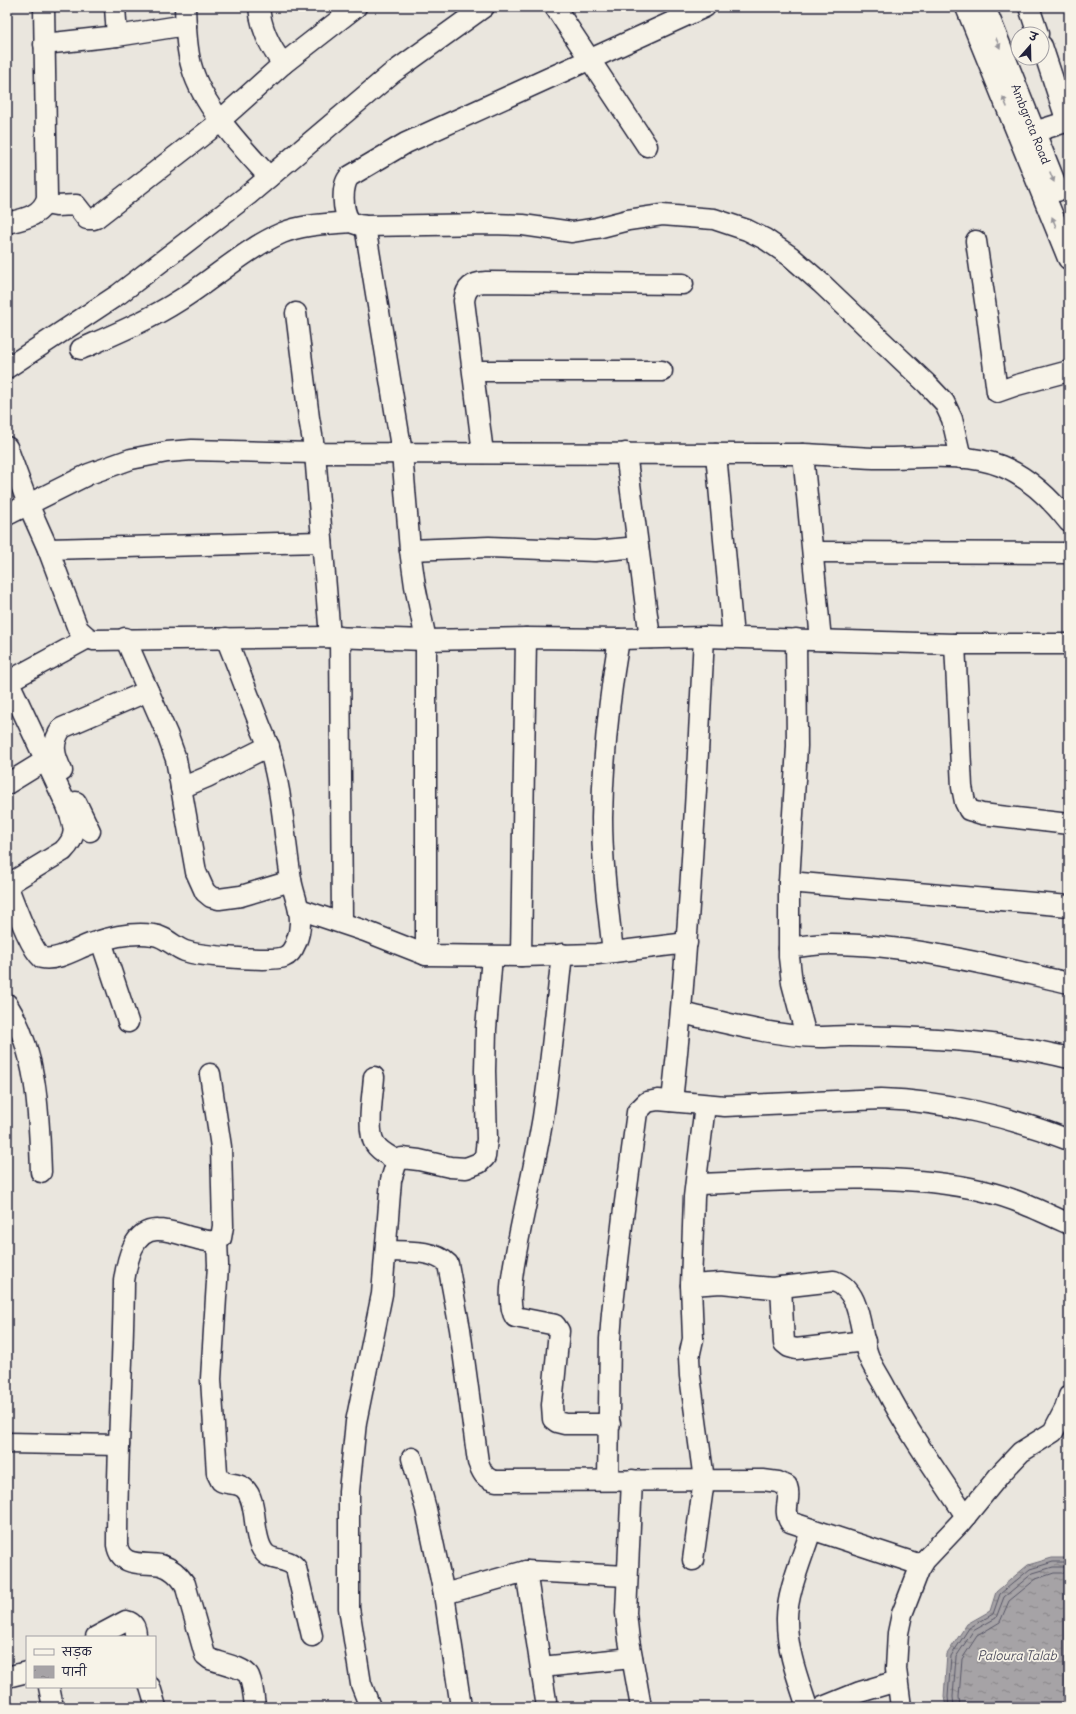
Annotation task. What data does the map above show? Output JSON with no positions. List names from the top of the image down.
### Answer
{
  "streets": {
    "main road": ["Ambgrota Road"]
  },
  "water": ["Paloura Talab"],
  "legend": ["सड़क", "पानी"],
  "north": "top"
}
